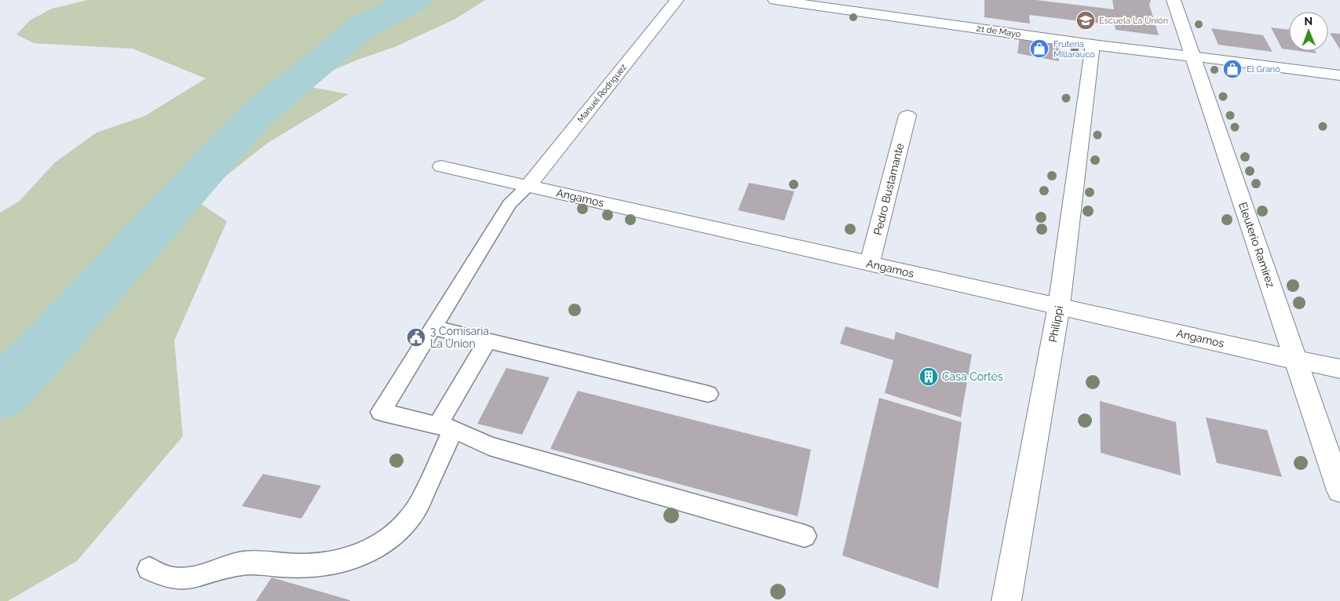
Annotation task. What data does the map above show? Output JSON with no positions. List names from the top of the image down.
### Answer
{
  "streets": {
    "street": [
      "21 de Mayo",
      "Manuel Rodríguez",
      "Pedro Bustamante",
      "Angamos",
      "Eleuterio Ramírez",
      "Philippi"
    ]
  },
  "crossings": [
    ["21 de Mayo", "Eleuterio Ramírez"],
    ["21 de Mayo", "Philippi"],
    ["Manuel Rodríguez", "Angamos"],
    ["Pedro Bustamante", "Angamos"],
    ["Angamos", "Eleuterio Ramírez"],
    ["Angamos", "Philippi"]
  ],
  "places": {
    "school or university": ["Escuela La Unión"],
    "shop": ["Frutería Millarauco", "El Grano"],
    "public building": ["3 Comisaria La Union"],
    "building": ["Casa Cortés"]
  },
  "north": "top"
}
